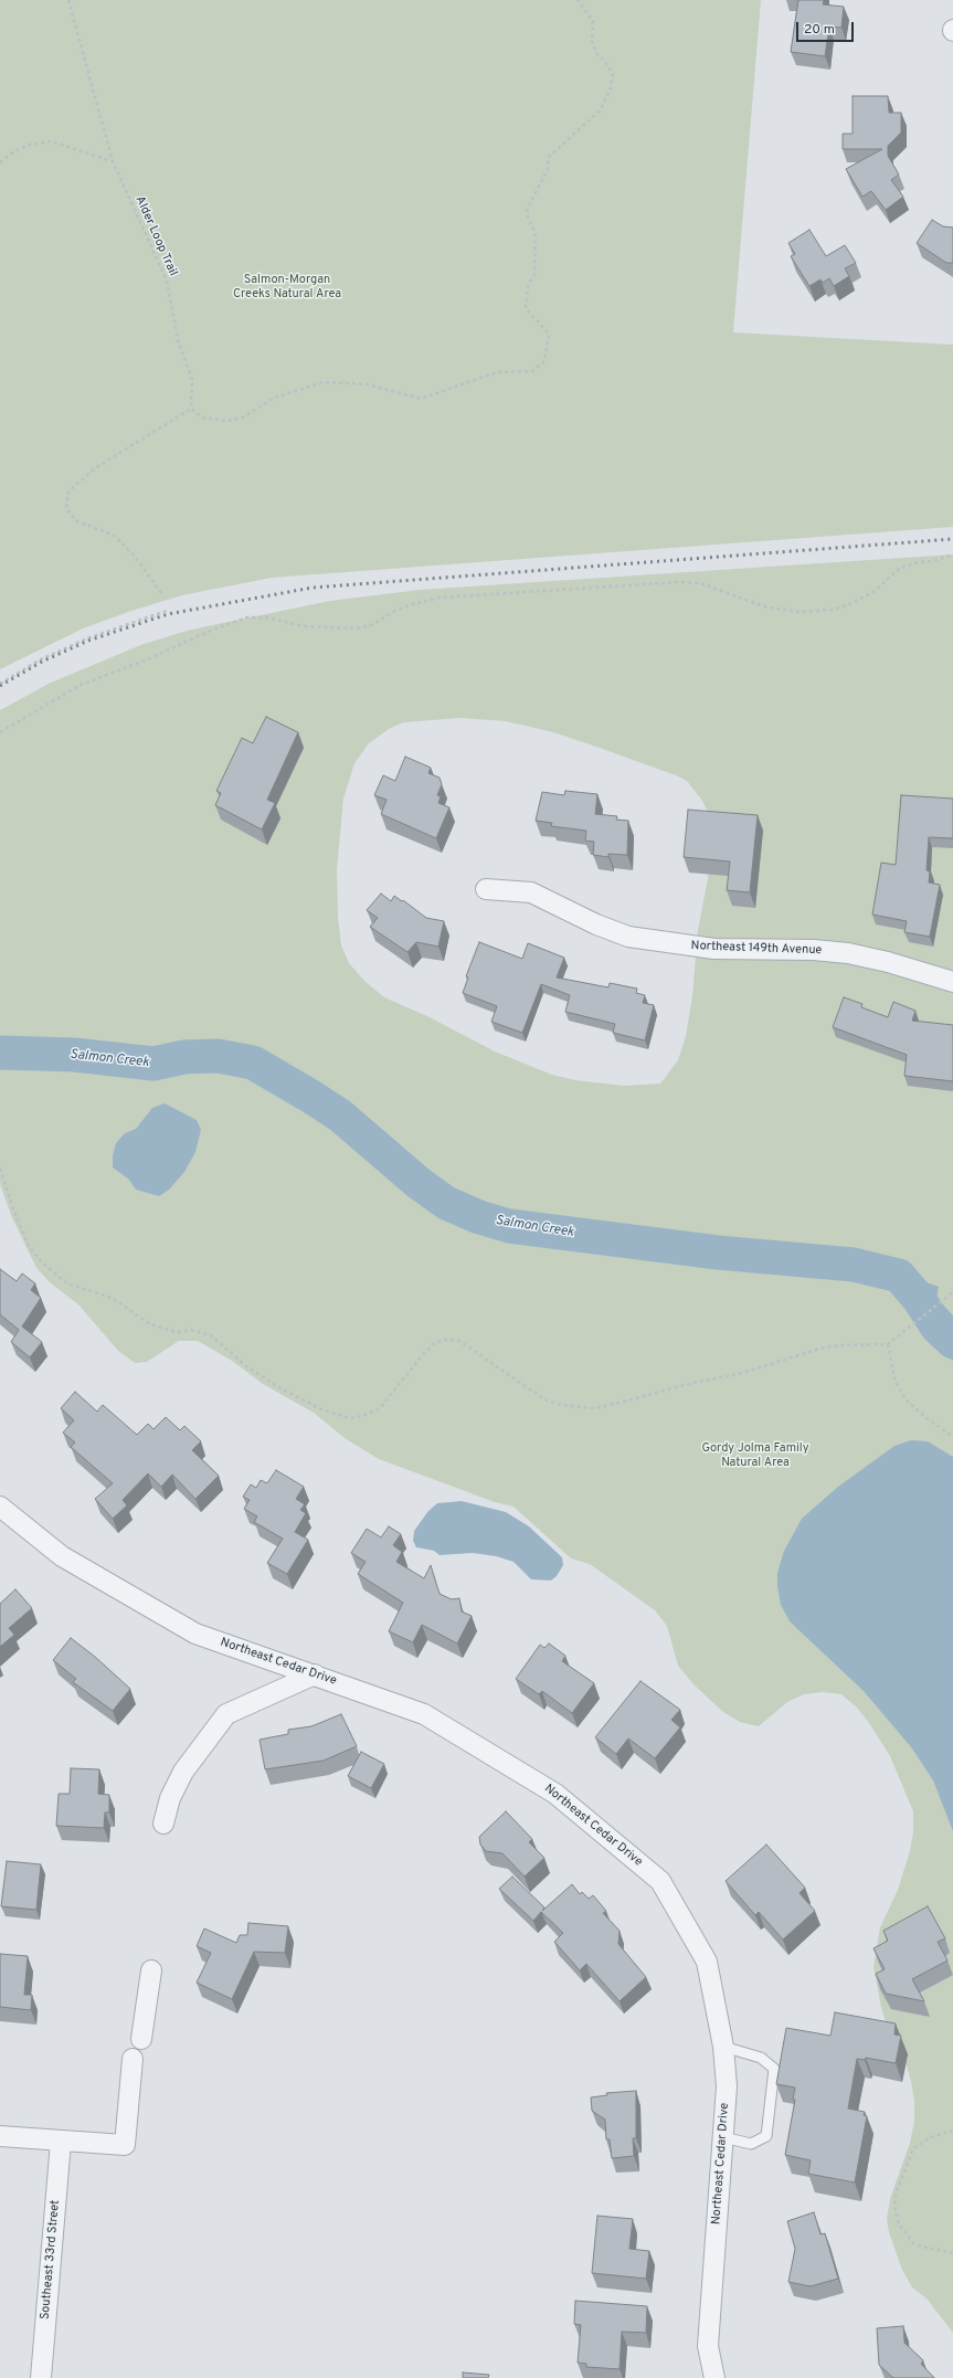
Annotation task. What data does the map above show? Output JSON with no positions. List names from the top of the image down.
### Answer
{
  "streets": {
    "street": ["Northeast 149th Avenue", "Northeast Cedar Drive", "Southeast 33rd Street"],
    "path": ["Alder Loop Trail"]
  },
  "water": ["Salmon Creek"],
  "parks": ["Salmon-Morgan Creeks Natural Area", "Gordy Jolma Family Natural Area"],
  "scale_bar": "20 m"
}
